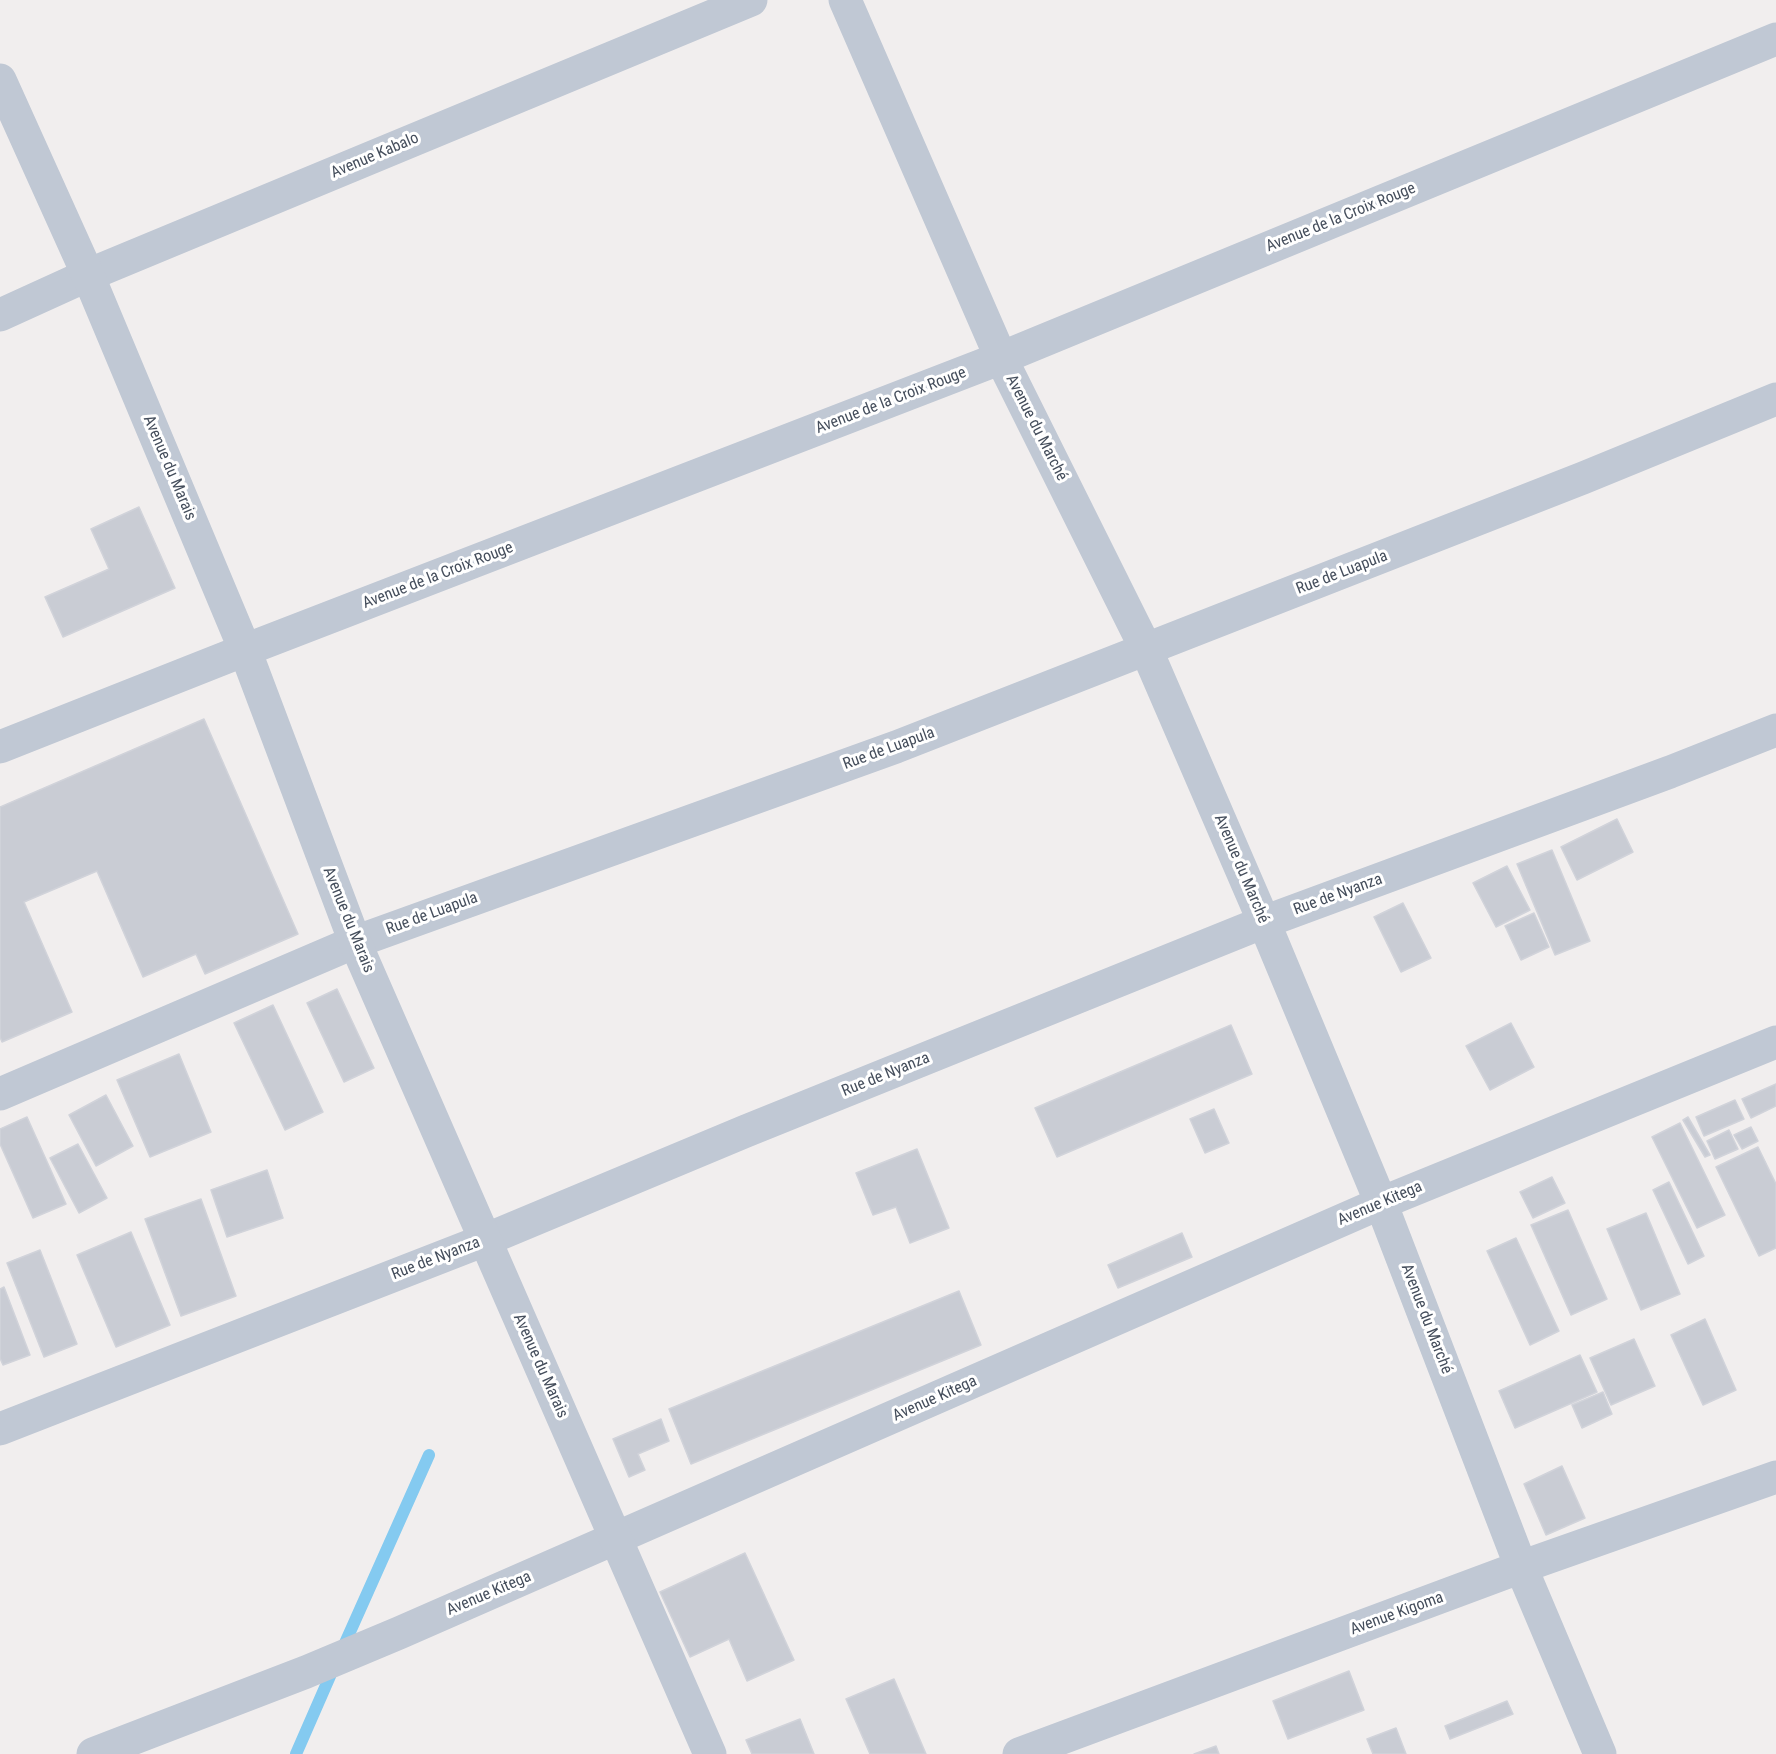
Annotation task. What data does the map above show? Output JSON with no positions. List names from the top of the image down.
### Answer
{
  "streets": {
    "street": [
      "Avenue Kabalo",
      "Avenue de la Croix Rouge",
      "Avenue du Marché",
      "Avenue du Marais",
      "Rue de Luapula",
      "Rue de Nyanza",
      "Avenue Kitega",
      "Avenue Kigoma"
    ]
  },
  "crossings": [
    ["Avenue Kabalo", "Avenue du Marais"],
    ["Avenue de la Croix Rouge", "Avenue du Marché"],
    ["Avenue de la Croix Rouge", "Avenue du Marais"],
    ["Avenue du Marché", "Rue de Luapula"],
    ["Avenue du Marché", "Rue de Nyanza"],
    ["Avenue du Marché", "Avenue Kitega"],
    ["Avenue du Marché", "Avenue Kigoma"],
    ["Avenue du Marais", "Rue de Luapula"],
    ["Avenue du Marais", "Rue de Nyanza"],
    ["Avenue du Marais", "Avenue Kitega"]
  ]
}
